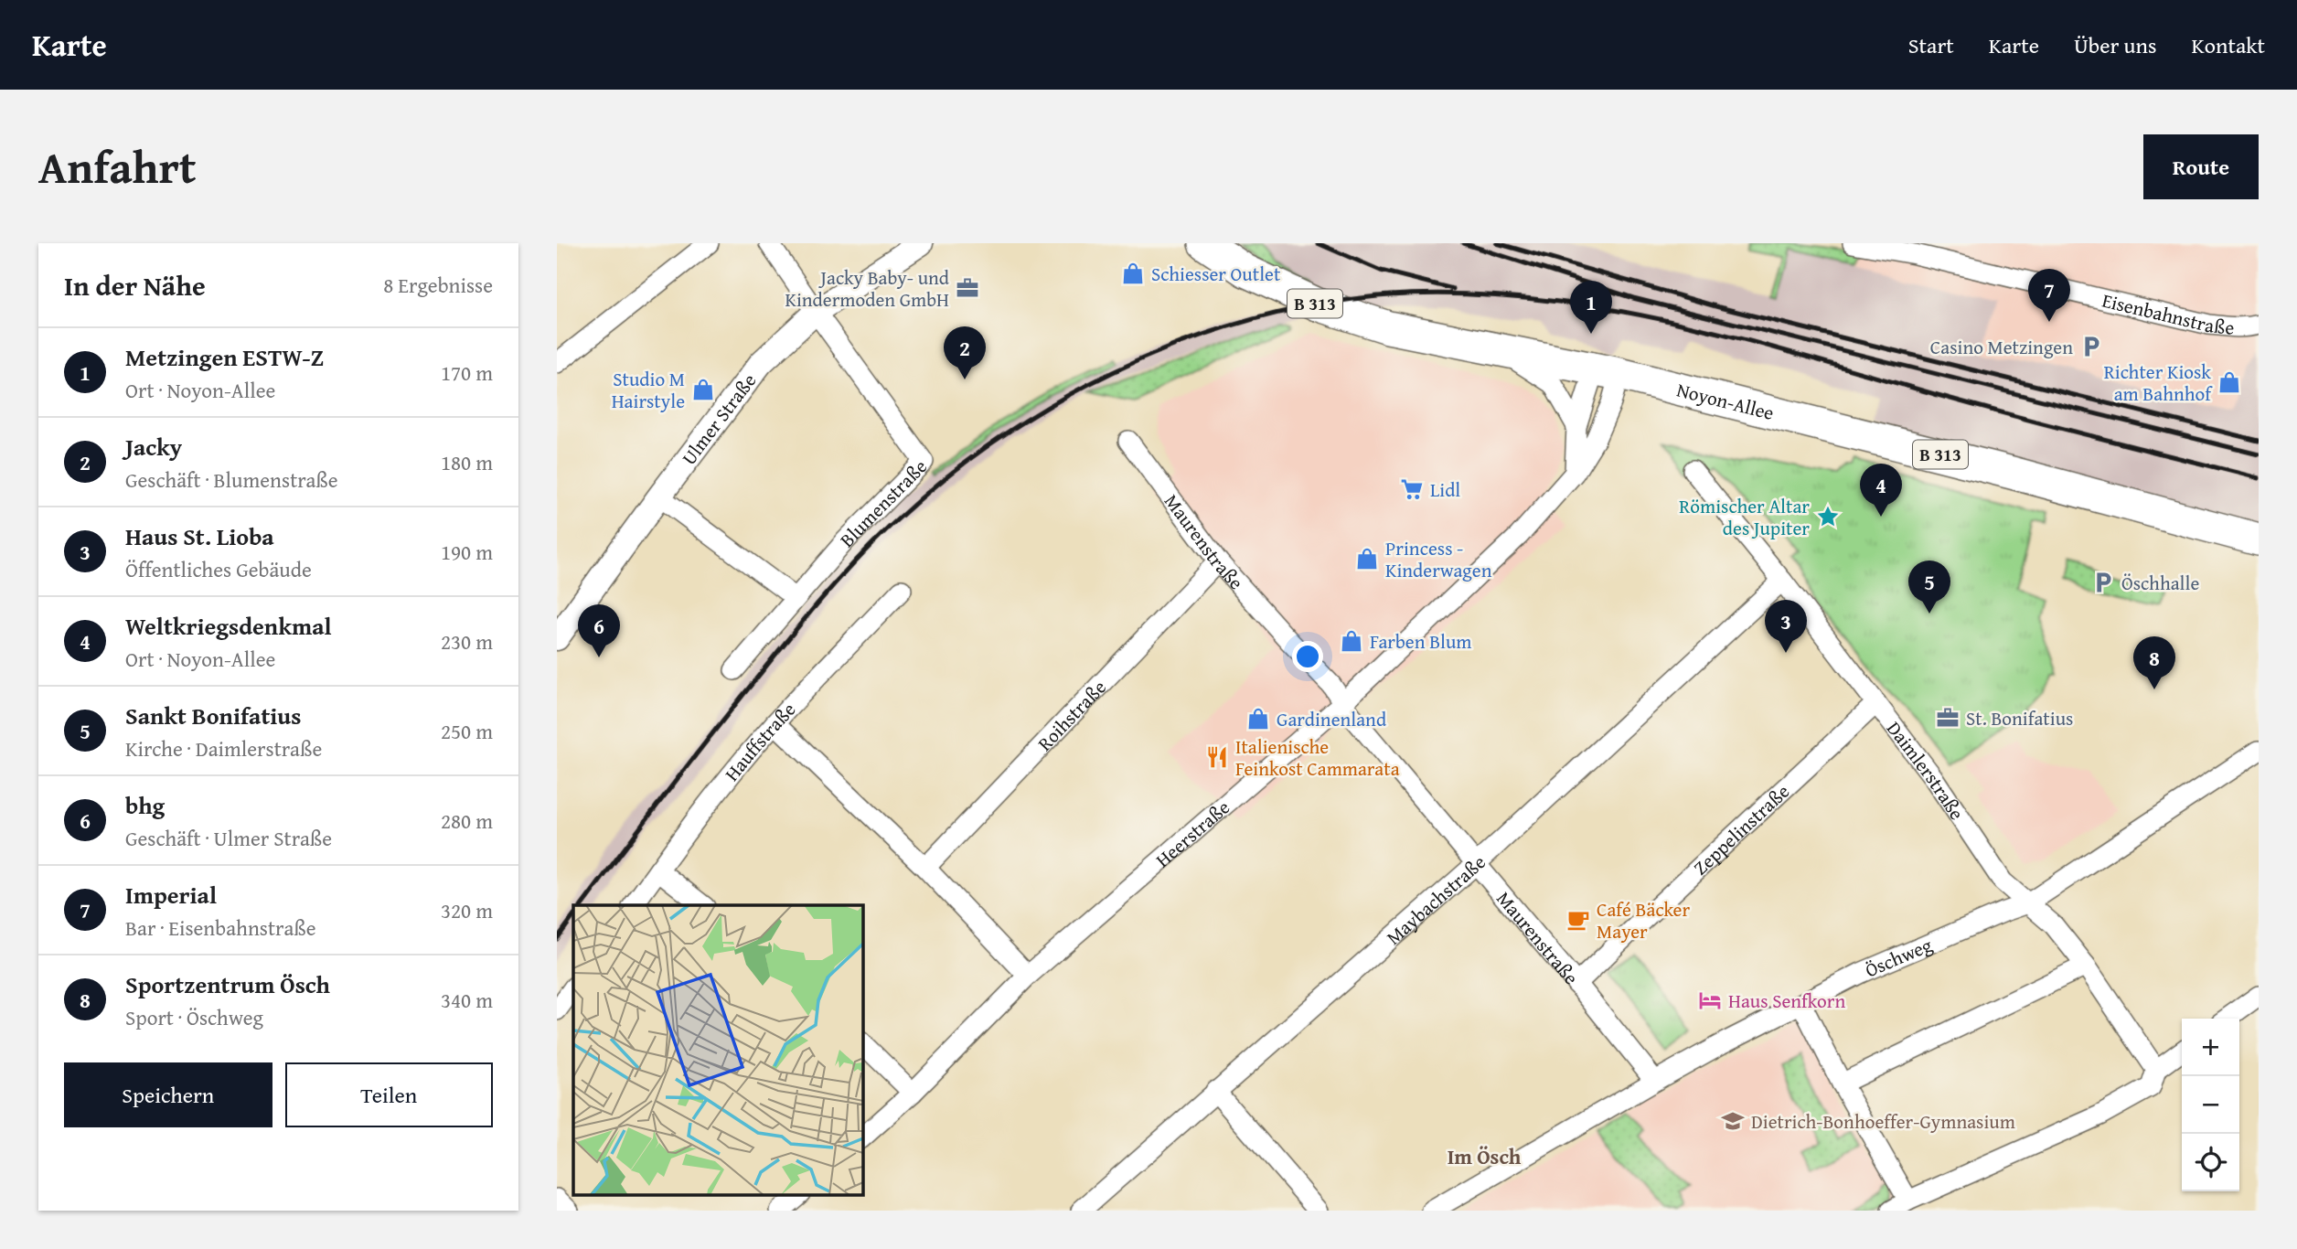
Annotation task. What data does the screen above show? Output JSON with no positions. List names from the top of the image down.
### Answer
{
  "streets": {
    "main road": ["B 313", "Noyon-Allee"],
    "street": [
      "Eisenbahnstraße",
      "Ulmer Straße",
      "Blumenstraße",
      "Maurenstraße",
      "Roihstraße",
      "Hauffstraße",
      "Daimlerstraße",
      "Zeppelinstraße",
      "Heerstraße",
      "Maybachstraße",
      "Öschweg"
    ]
  },
  "crossings": [
    ["Noyon-Allee", "Heerstraße"],
    ["Ulmer Straße", "Blumenstraße"],
    ["Maurenstraße", "Roihstraße"],
    ["Maurenstraße", "Zeppelinstraße"],
    ["Maurenstraße", "Heerstraße"],
    ["Maurenstraße", "Maybachstraße"],
    ["Maurenstraße", "Öschweg"],
    ["Daimlerstraße", "Zeppelinstraße"],
    ["Daimlerstraße", "Maybachstraße"],
    ["Daimlerstraße", "Öschweg"]
  ],
  "districts": ["Im Ösch"],
  "places": {
    "shop": [
      "Schiesser Outlet",
      "Richter Kiosk am Bahnhof",
      "Studio M Hairstyle",
      "Princess - Kinderwagen",
      "Farben Blum",
      "Gardinenland"
    ],
    "office": ["Jacky Baby- und Kindermoden GmbH", "St. Bonifatius"],
    "parking": ["Casino Metzingen", "Öschhalle"],
    "supermarket": ["Lidl"],
    "place": ["Römischer Altar des Jupiter"],
    "restaurant": ["Italienische Feinkost Cammarata"],
    "cafe": ["Café Bäcker Mayer"],
    "hotel": ["Haus Senfkorn"],
    "school or university": ["Dietrich-Bonhoeffer-Gymnasium"]
  },
  "page": {
    "header": "Karte",
    "nav": [
      "Start",
      "Karte",
      "Über uns",
      "Kontakt"
    ],
    "title": "Anfahrt",
    "buttons": [
      "Route",
      ["Speichern", "Teilen"]
    ],
    "heading": ["In der Nähe", "8 Ergebnisse"],
    "pins": [
      "7",
      "1",
      "2",
      "4",
      "5",
      "3",
      "6",
      "8"
    ],
    "list": [
      {
        "mark": "1",
        "name": "Metzingen ESTW-Z",
        "note": "Ort · Noyon-Allee",
        "value": "170 m"
      },
      {
        "mark": "2",
        "name": "Jacky",
        "note": "Geschäft · Blumenstraße",
        "value": "180 m"
      },
      {
        "mark": "3",
        "name": "Haus St. Lioba",
        "note": "Öffentliches Gebäude",
        "value": "190 m"
      },
      {
        "mark": "4",
        "name": "Weltkriegsdenkmal",
        "note": "Ort · Noyon-Allee",
        "value": "230 m"
      },
      {
        "mark": "5",
        "name": "Sankt Bonifatius",
        "note": "Kirche · Daimlerstraße",
        "value": "250 m"
      },
      {
        "mark": "6",
        "name": "bhg",
        "note": "Geschäft · Ulmer Straße",
        "value": "280 m"
      },
      {
        "mark": "7",
        "name": "Imperial",
        "note": "Bar · Eisenbahnstraße",
        "value": "320 m"
      },
      {
        "mark": "8",
        "name": "Sportzentrum Ösch",
        "note": "Sport · Öschweg",
        "value": "340 m"
      }
    ],
    "map_buttons": ["+", "−"]
  }
}
